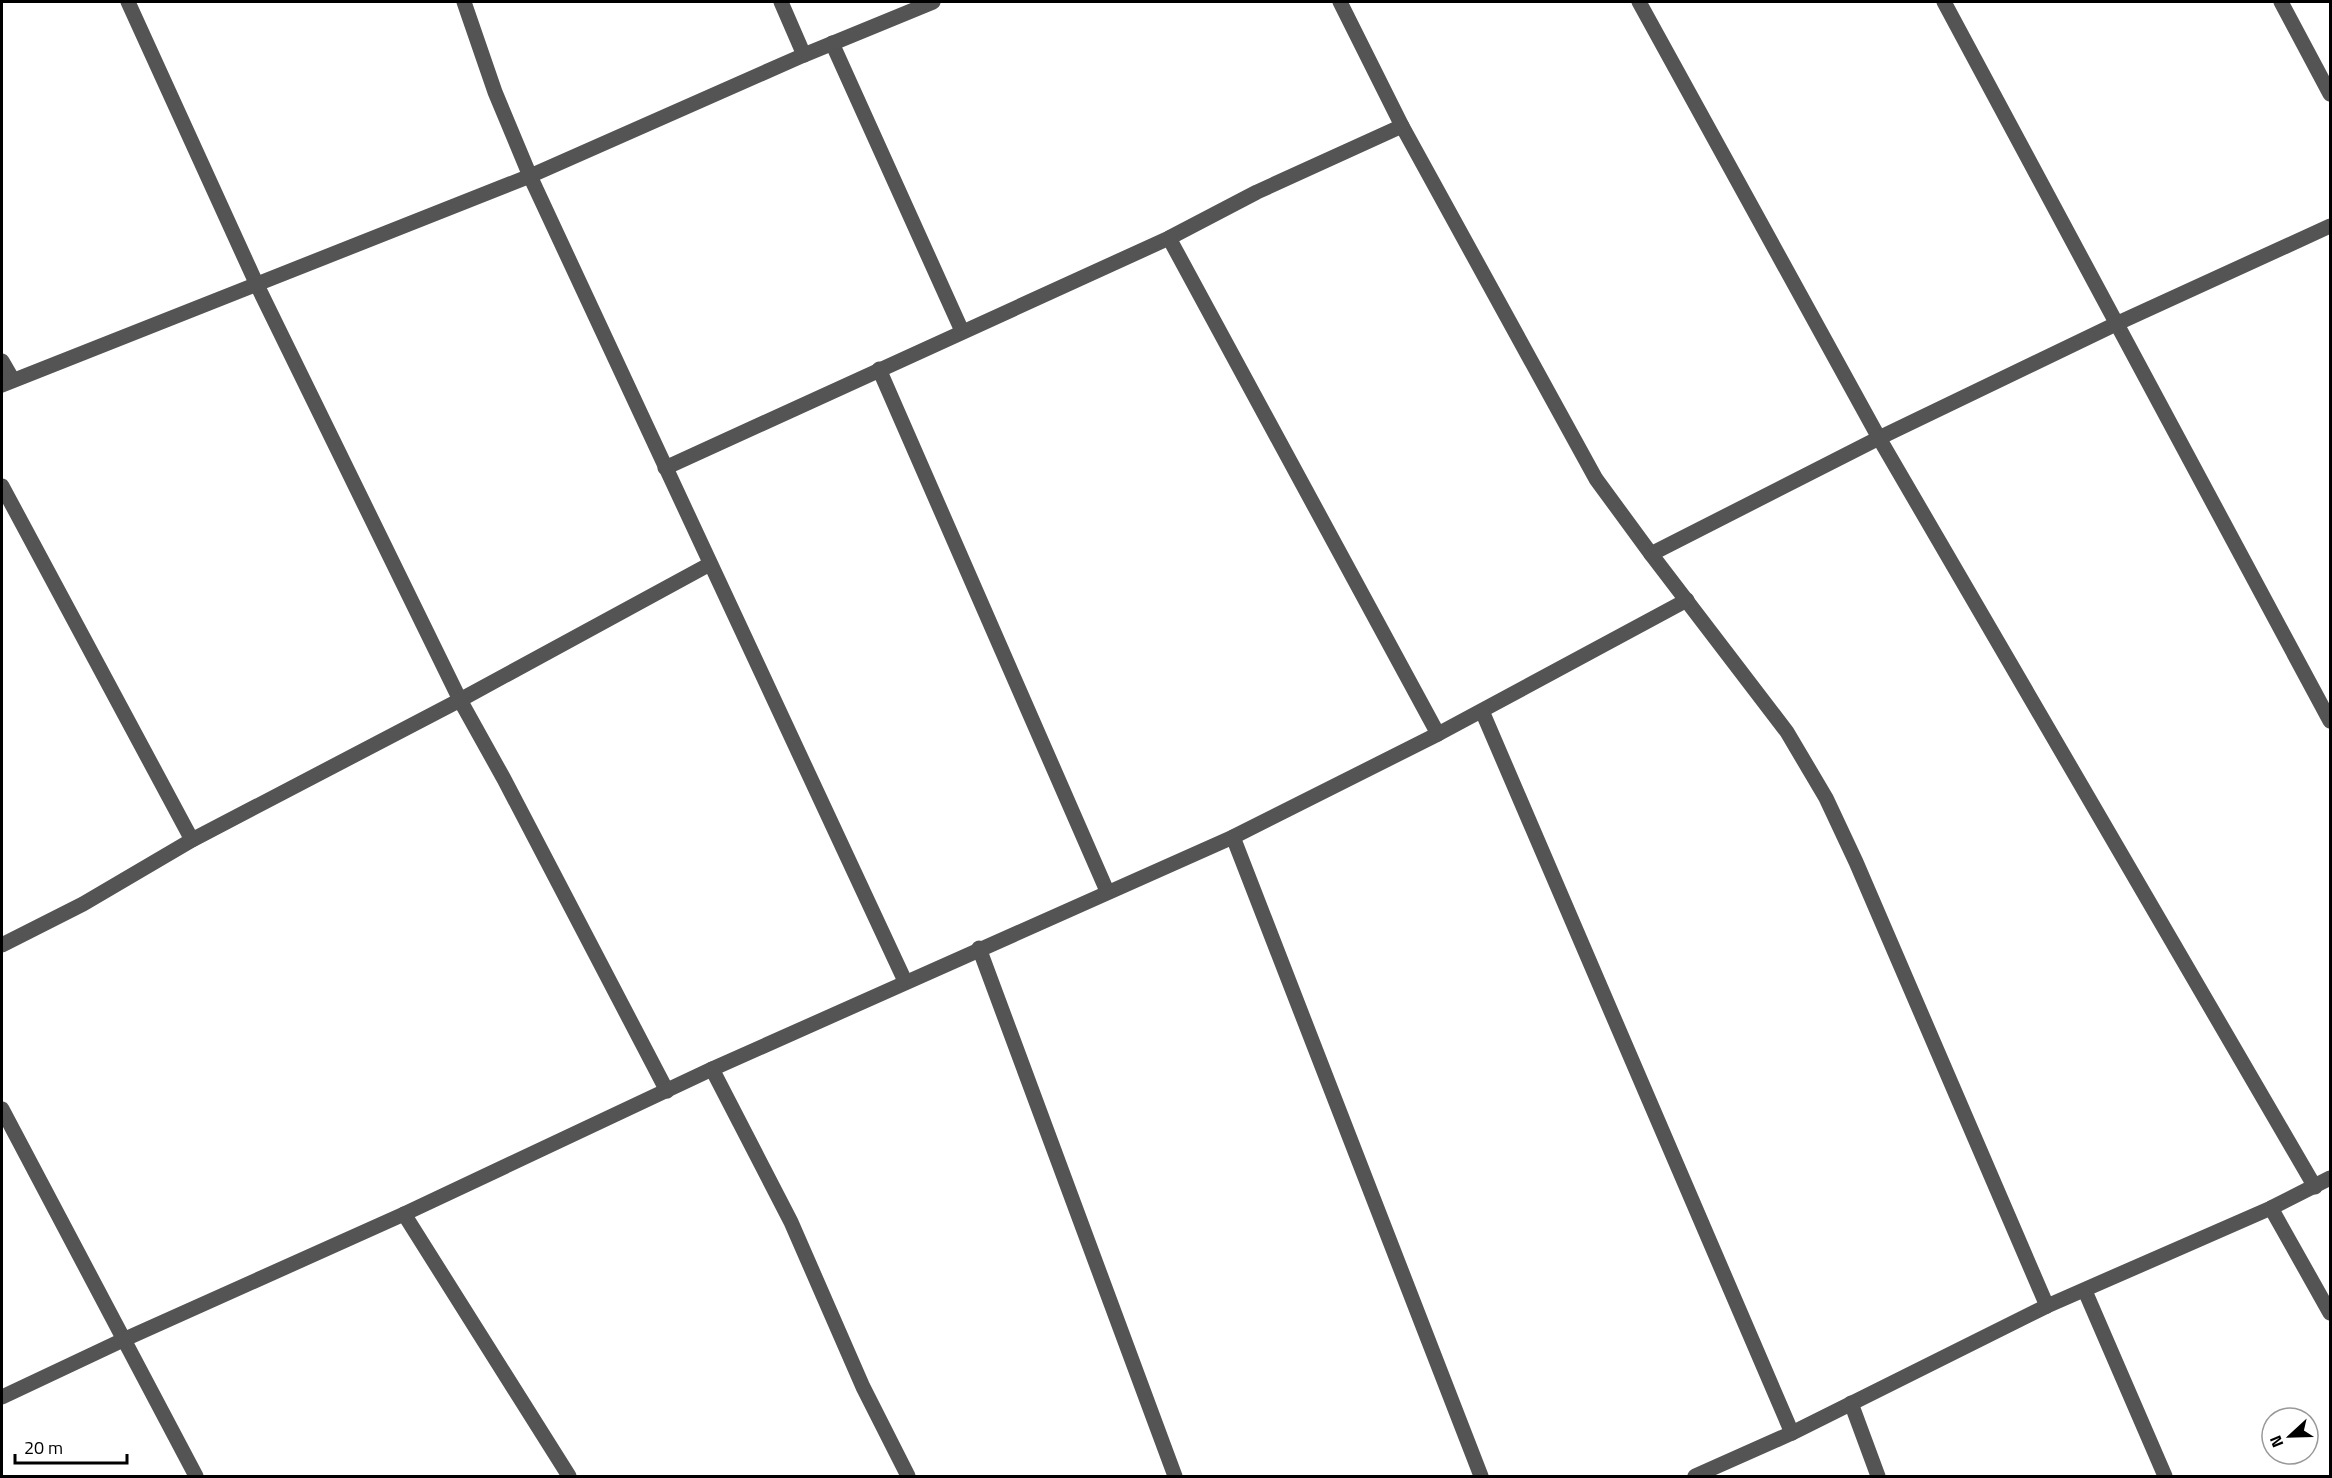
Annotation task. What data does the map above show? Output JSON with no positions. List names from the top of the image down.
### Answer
{
  "scale_bar": "20 m",
  "north": "left"
}
